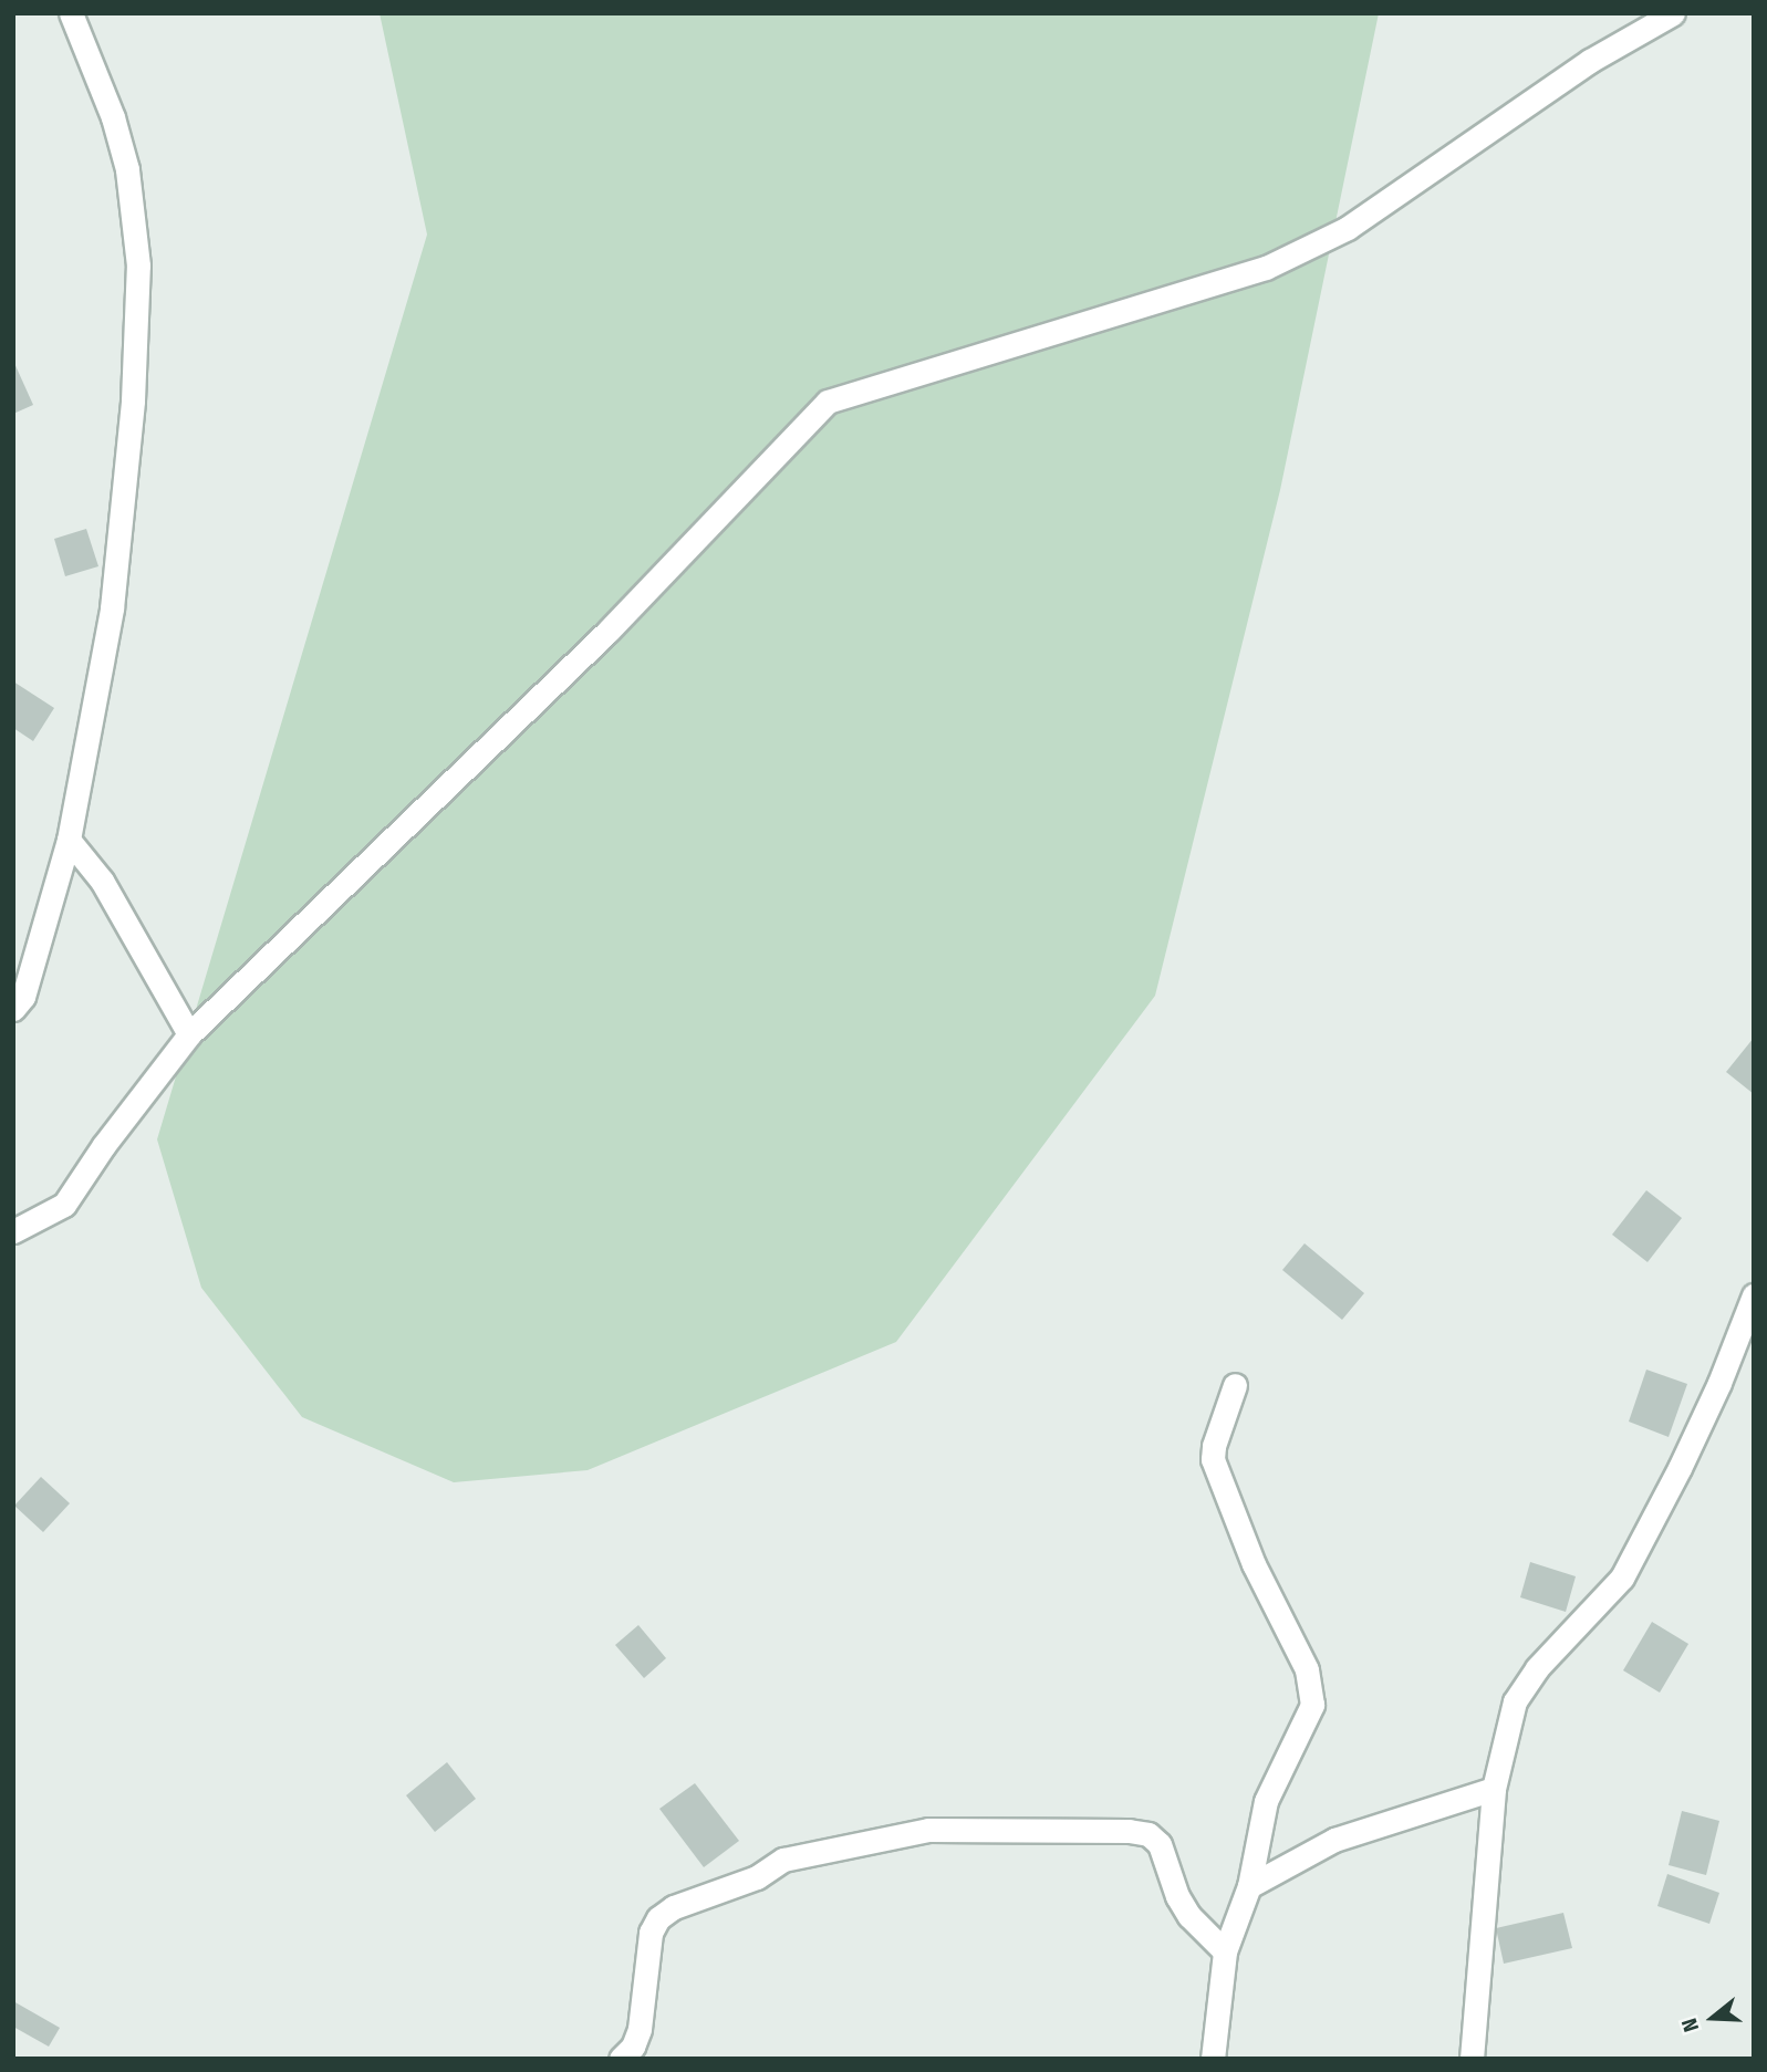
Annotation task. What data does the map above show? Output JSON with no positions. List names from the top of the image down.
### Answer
{
  "north": "left"
}
